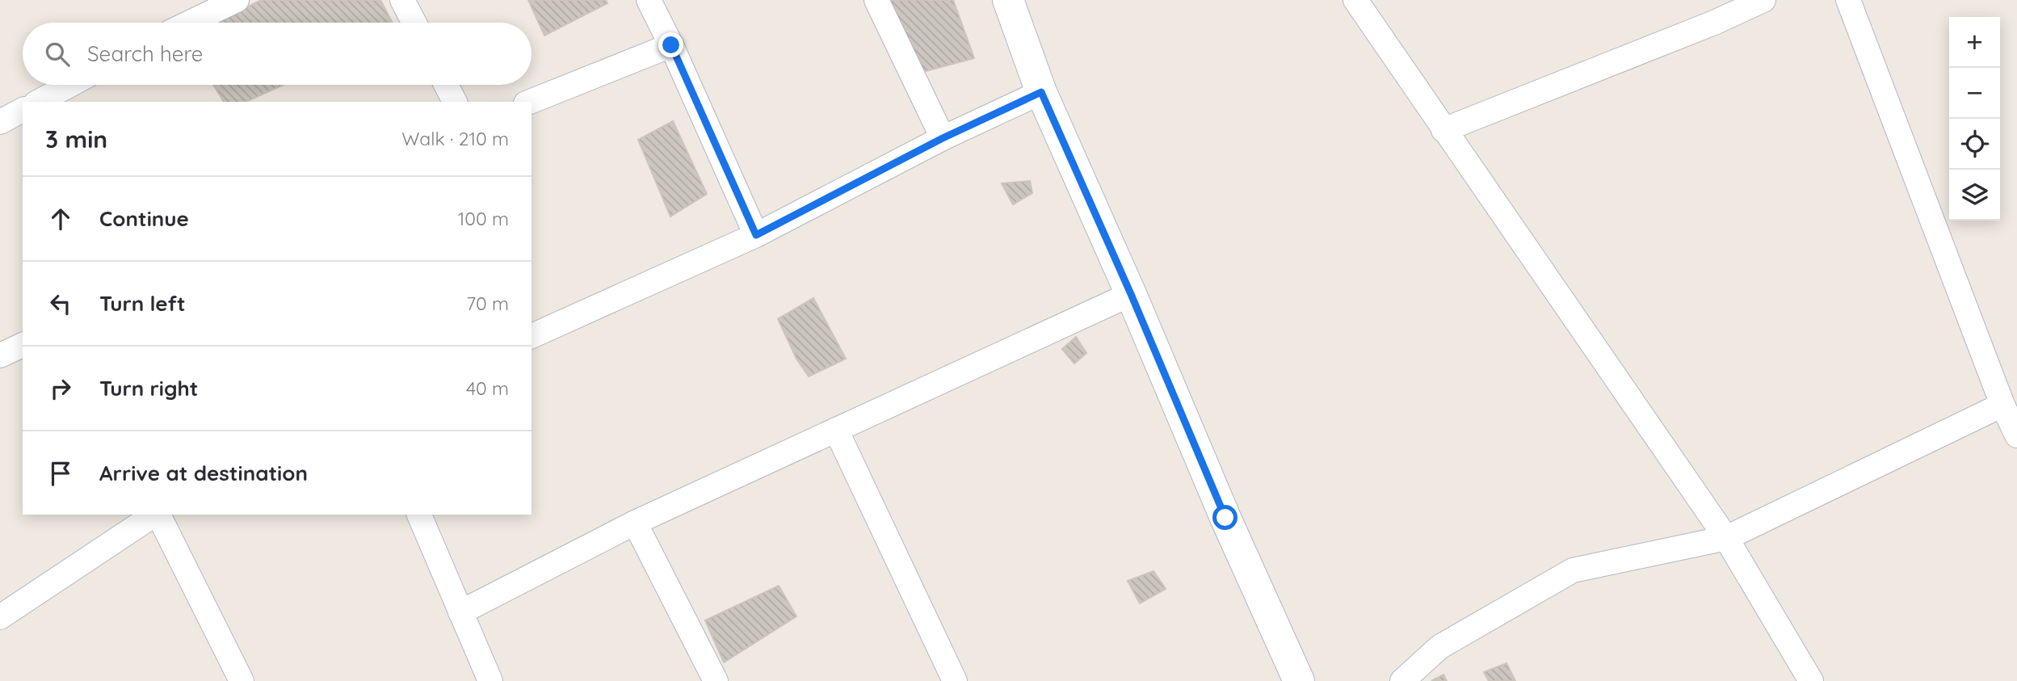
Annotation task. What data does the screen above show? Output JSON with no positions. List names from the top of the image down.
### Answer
{
  "page": {
    "map_buttons": ["+", "−"],
    "search": "Search here",
    "heading": ["3 min", "Walk · 210 m"],
    "list": [
      ["Continue", "100 m"],
      ["Turn left", "70 m"],
      ["Turn right", "40 m"],
      "Arrive at destination"
    ]
  }
}
